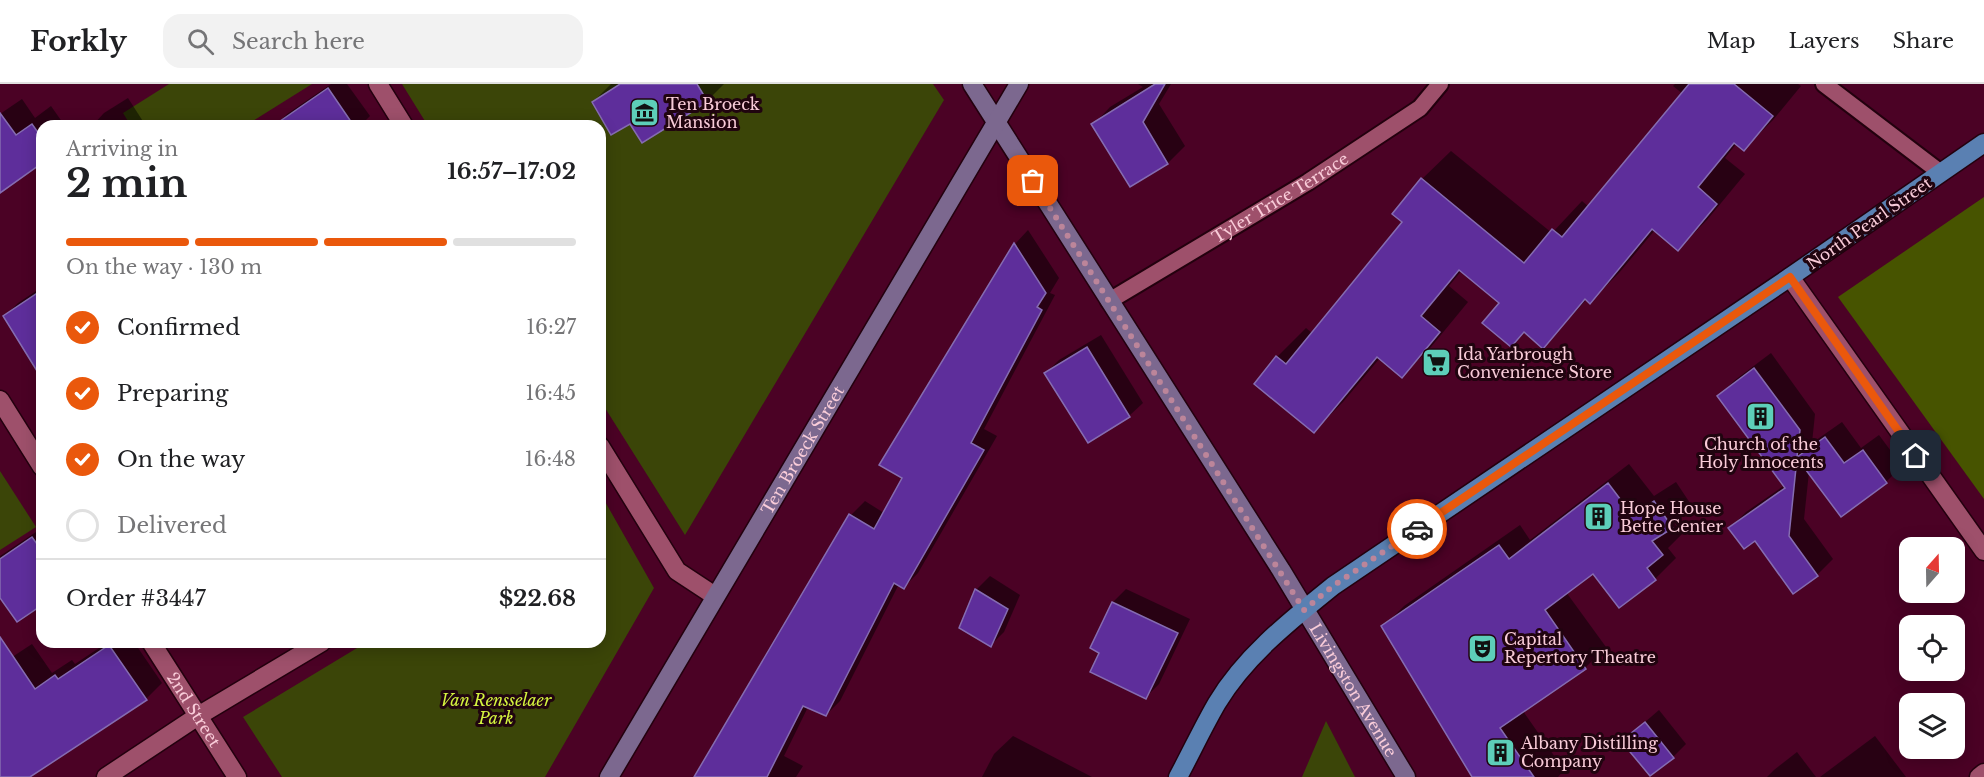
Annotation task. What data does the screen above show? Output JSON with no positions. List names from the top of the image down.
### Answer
{
  "streets": {
    "main road": ["North Pearl Street"],
    "street": ["Ten Broeck Street", "Livingston Avenue", "2nd Street"],
    "lane": ["Tyler Trice Terrace"]
  },
  "crossings": [
    ["Tyler Trice Terrace", "Livingston Avenue"],
    ["North Pearl Street", "Livingston Avenue"],
    ["Ten Broeck Street", "Livingston Avenue"]
  ],
  "parks": ["Van Rensselaer Park"],
  "places": {
    "museum": ["Ten Broeck Mansion"],
    "supermarket": ["Ida Yarbrough Convenience Store"],
    "building": ["Church of the Holy Innocents", "Hope House Bette Center", "Albany Distilling Company"],
    "theatre": ["Capital Repertory Theatre"]
  },
  "north": "top",
  "page": {
    "header": "Forkly",
    "search": "Search here",
    "nav": ["Map", "Layers", "Share"],
    "heading": ["2 min", "Arriving in", "16:57–17:02"],
    "panel": ["Order #3447", "$22.68"],
    "bar": "On the way · 130 m",
    "list": [
      ["Confirmed", "16:27"],
      ["Preparing", "16:45"],
      ["On the way", "16:48"],
      "Delivered"
    ]
  }
}
